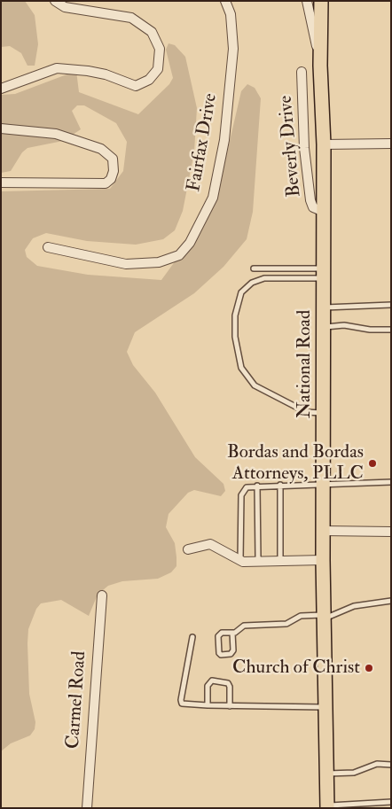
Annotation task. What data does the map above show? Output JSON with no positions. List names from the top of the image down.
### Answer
{
  "streets": {
    "main road": ["National Road"],
    "street": ["Fairfax Drive", "Beverly Drive", "Carmel Road"]
  },
  "crossings": [
    ["Beverly Drive", "National Road"]
  ],
  "places": ["Bordas and Bordas Attorneys, PLLC", "Church of Christ"]
}
